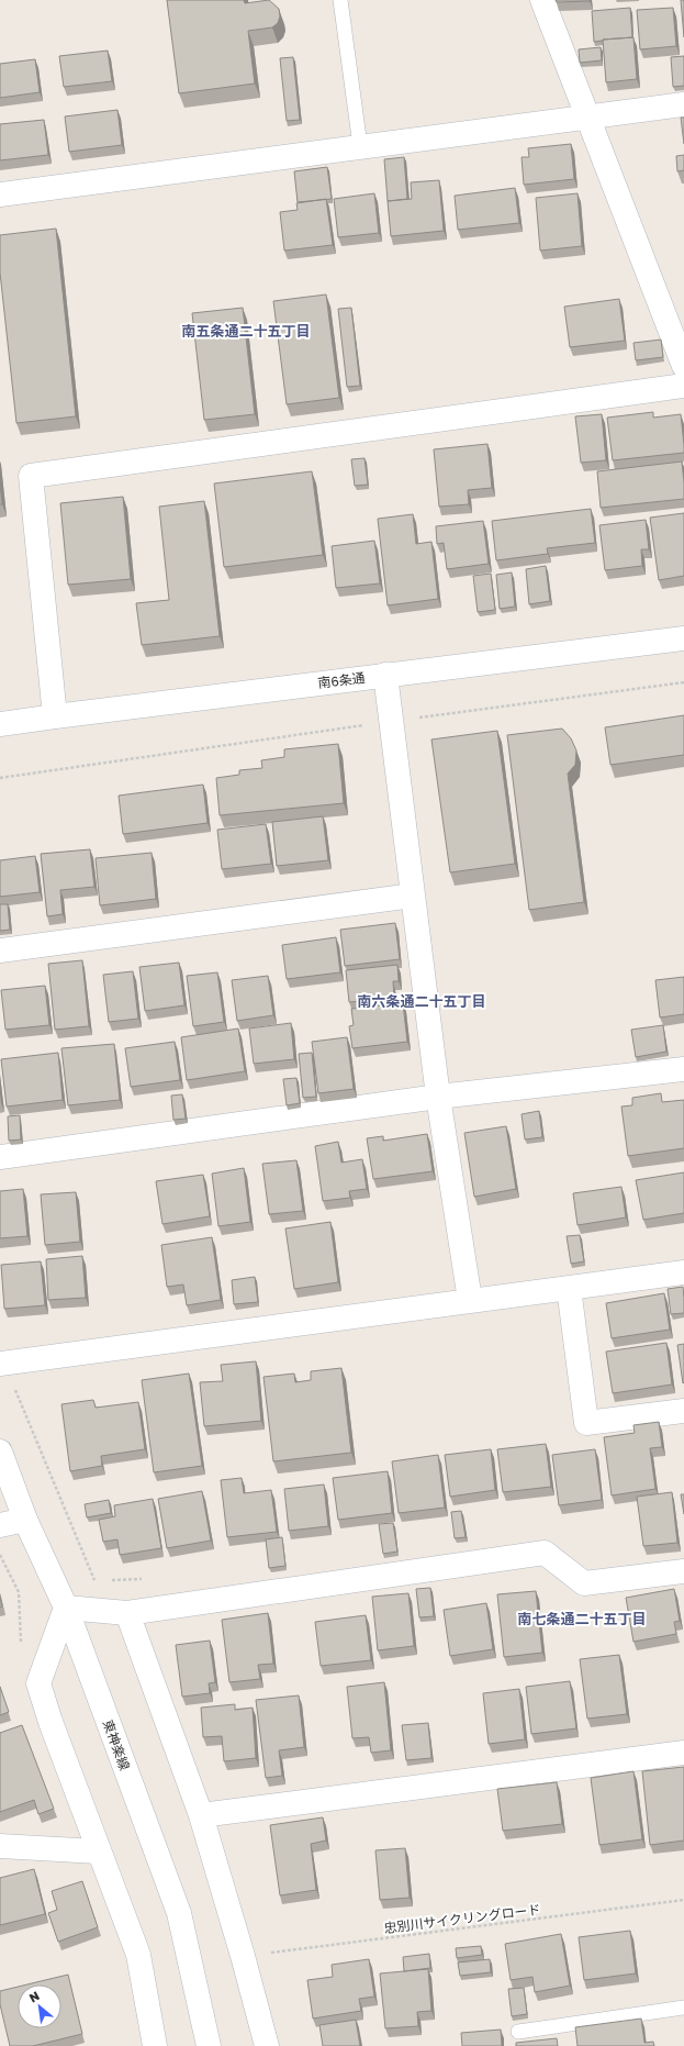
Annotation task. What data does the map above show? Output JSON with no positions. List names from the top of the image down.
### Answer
{
  "streets": {
    "street": ["南6条通", "東神楽線"],
    "path": ["忠別川サイクリングロード"]
  },
  "districts": ["南五条通二十五丁目", "南六条通二十五丁目", "南七条通二十五丁目"],
  "north": "top left"
}
